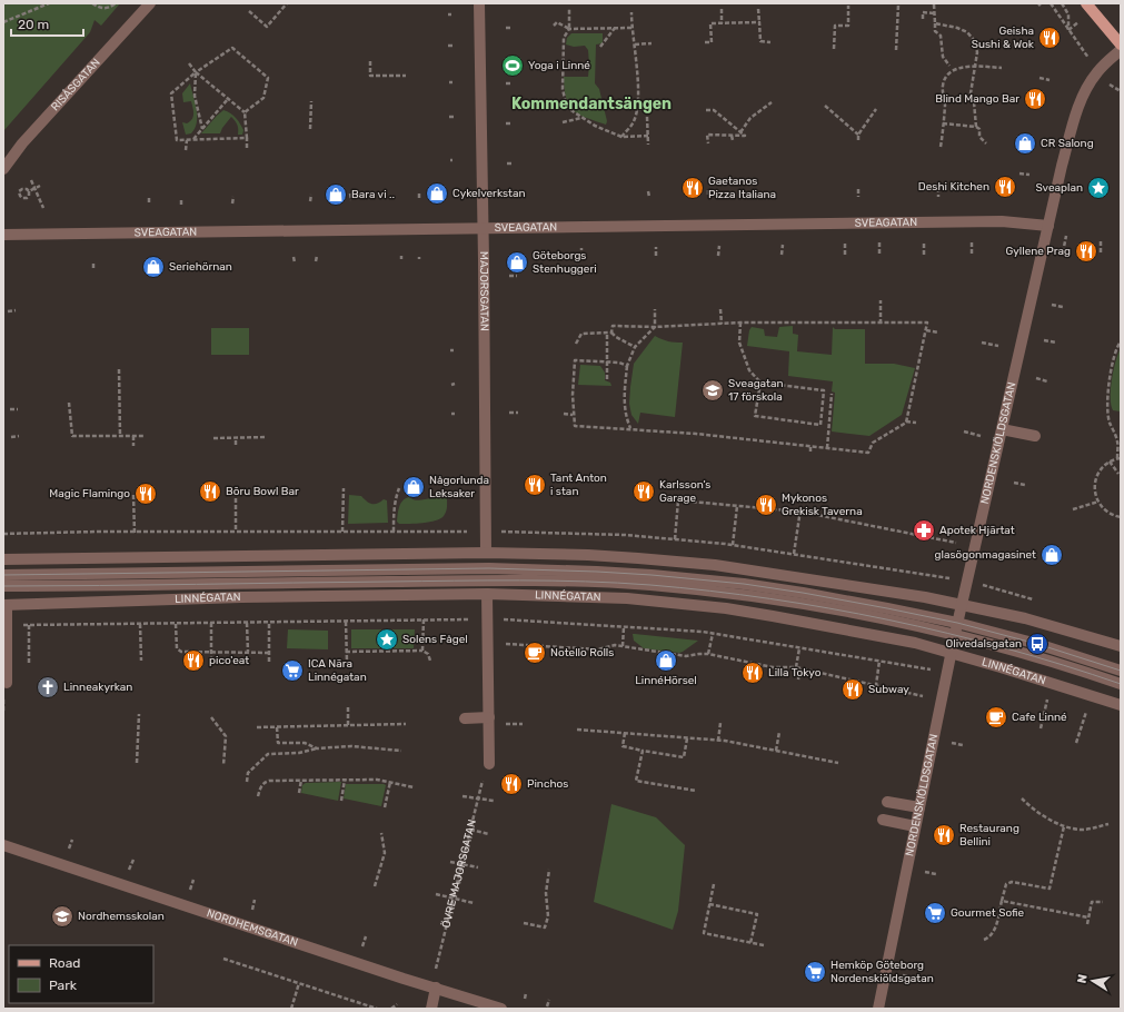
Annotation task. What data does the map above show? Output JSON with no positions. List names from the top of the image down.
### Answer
{
  "streets": {
    "street": [
      "RISÅSGATAN",
      "SVEAGATAN",
      "MAJORSGATAN",
      "NORDENSKIÖLDSGATAN",
      "LINNÉGATAN",
      "NORDHEMSGATAN"
    ],
    "path": ["ÖVRE MAJORSGATAN"]
  },
  "crossings": [
    ["SVEAGATAN", "MAJORSGATAN"],
    ["SVEAGATAN", "NORDENSKIÖLDSGATAN"],
    ["NORDENSKIÖLDSGATAN", "LINNÉGATAN"]
  ],
  "districts": ["Kommendantsängen"],
  "places": {
    "restaurant": [
      "Geisha Sushi & Wok",
      "Blind Mango Bar",
      "Deshi Kitchen",
      "Gaetanos Pizza Italiana",
      "Gyllene Prag",
      "Tant Anton i stan",
      "Bōru Bowl Bar",
      "Karlsson's Garage",
      "Magic Flamingo",
      "Mykonos Grekisk Taverna",
      "pico'eat",
      "Lilla Tokyo",
      "Subway",
      "Pinchos",
      "Restaurang Bellini"
    ],
    "sports": ["Yoga i Linné"],
    "shop": [
      "CR Salong",
      "Cykelverkstan",
      "Bara vi ..",
      "Göteborgs Stenhuggeri",
      "Seriehörnan",
      "Någorlunda Leksaker",
      "glasögonmagasinet",
      "LinnéHörsel"
    ],
    "place": ["Sveaplan", "Solens Fågel"],
    "school or university": ["Sveagatan 17 förskola", "Nordhemsskolan"],
    "pharmacy": ["Apotek Hjärtat"],
    "bus stop": ["Olivedalsgatan"],
    "cafe": ["Notello Rolls", "Cafe Linné"],
    "supermarket": ["ICA Nära Linnégatan", "Gourmet Sofie", "Hemköp Göteborg Nordenskiöldsgatan"],
    "church": ["Linneakyrkan"]
  },
  "legend": ["Road", "Park"],
  "scale_bar": "20 m",
  "north": "left"
}
